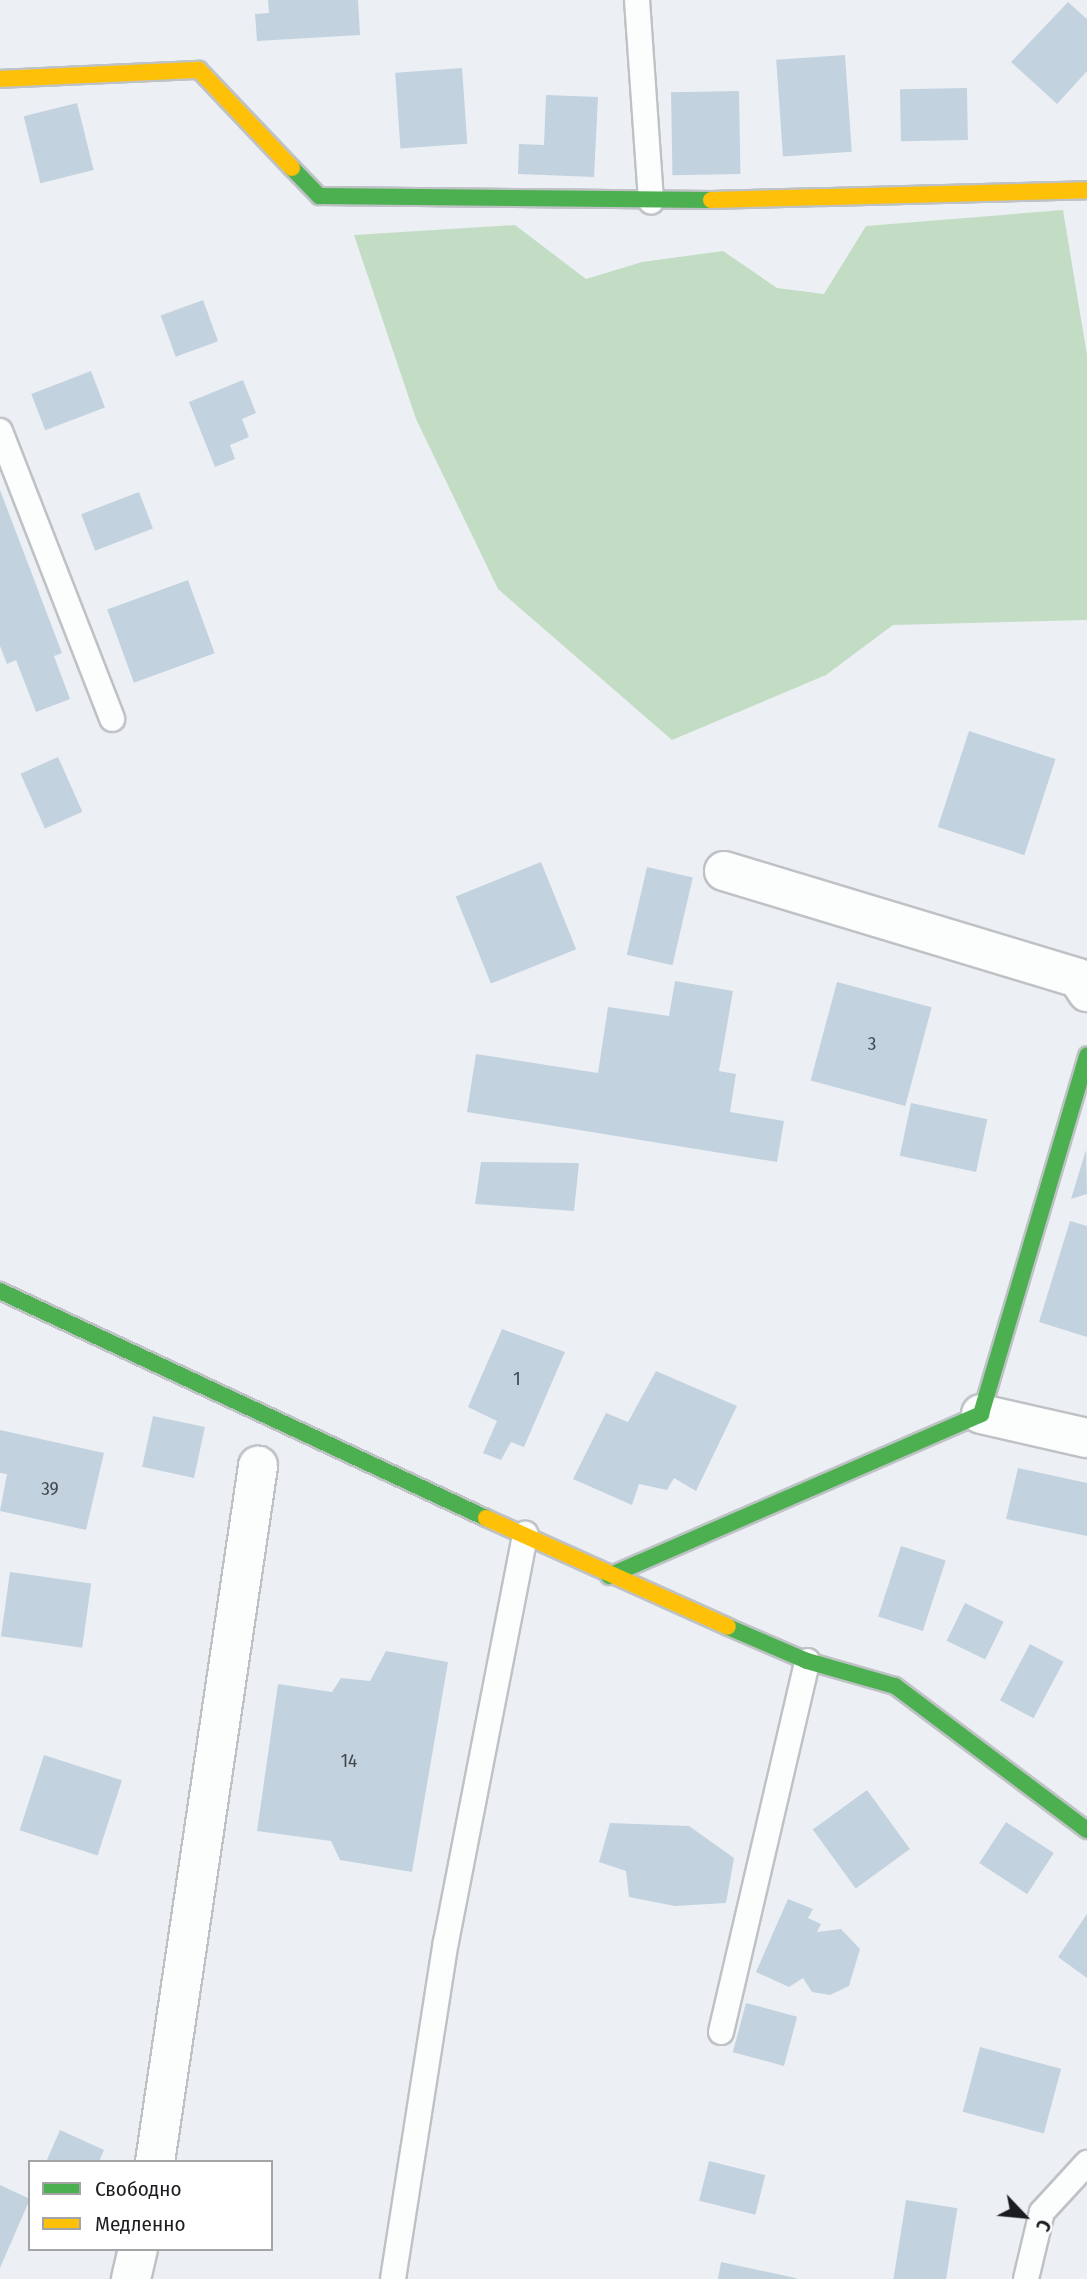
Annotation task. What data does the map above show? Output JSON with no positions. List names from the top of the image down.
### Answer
{
  "house_numbers": [
    "3",
    "1",
    "39",
    "14"
  ],
  "legend": ["Свободно", "Медленно"],
  "north": "bottom right"
}
